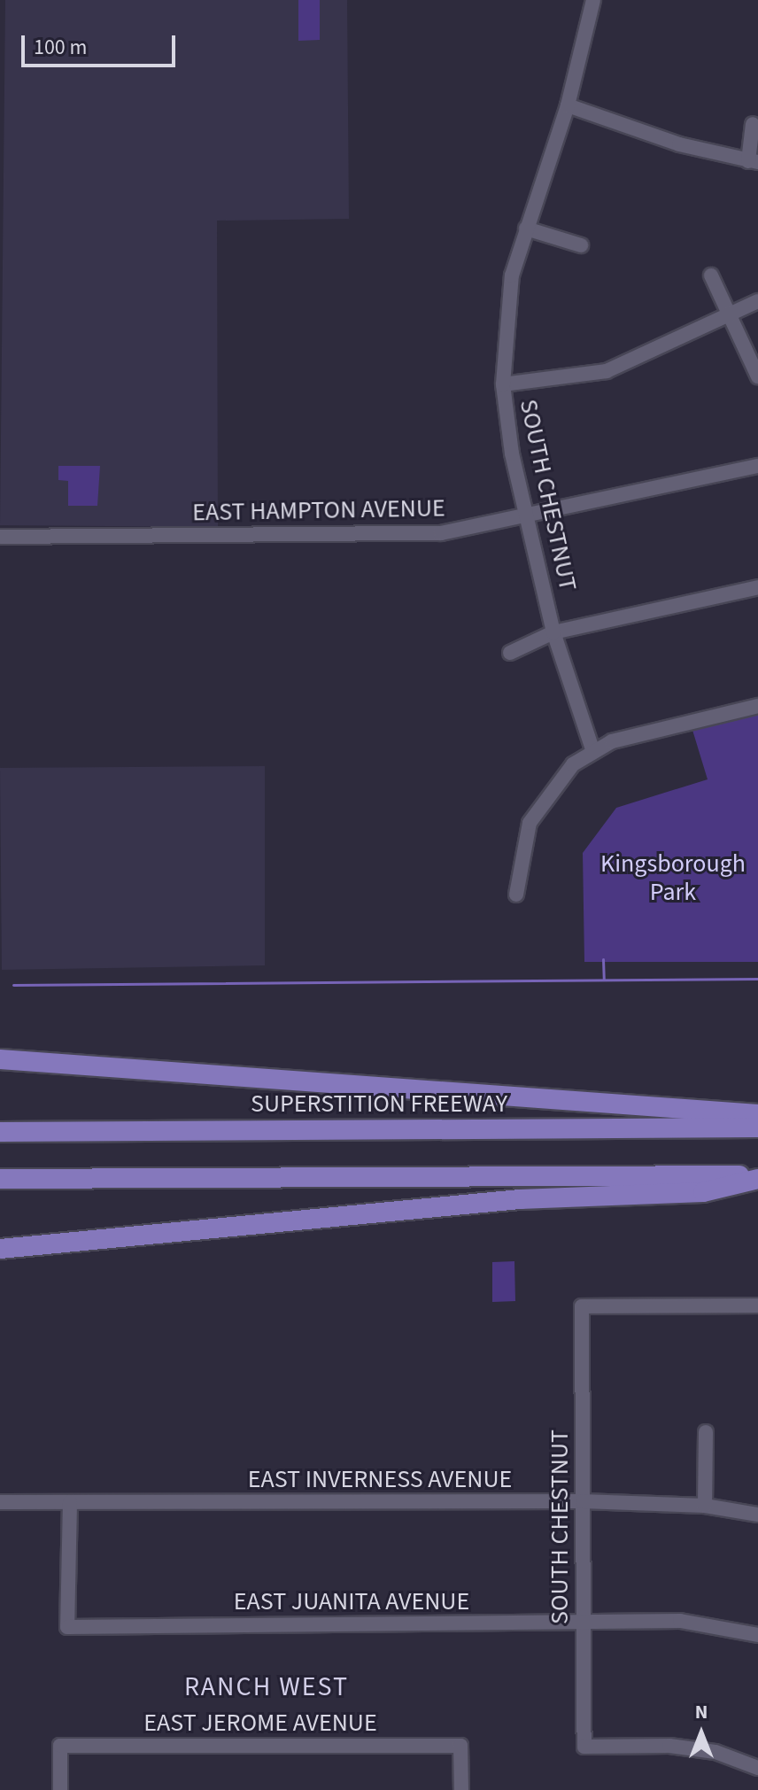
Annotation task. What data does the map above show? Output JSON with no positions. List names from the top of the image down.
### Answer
{
  "streets": {
    "highway": ["SUPERSTITION FREEWAY"],
    "street": [
      "SOUTH CHESTNUT",
      "EAST HAMPTON AVENUE",
      "EAST INVERNESS AVENUE",
      "EAST JUANITA AVENUE",
      "EAST JEROME AVENUE"
    ]
  },
  "crossings": [
    ["SOUTH CHESTNUT", "EAST HAMPTON AVENUE"],
    ["SOUTH CHESTNUT", "EAST INVERNESS AVENUE"],
    ["SOUTH CHESTNUT", "EAST JUANITA AVENUE"],
    ["EAST INVERNESS AVENUE", "EAST JUANITA AVENUE"]
  ],
  "districts": ["RANCH WEST"],
  "parks": ["Kingsborough Park"],
  "scale_bar": "100 m",
  "north": "top"
}
